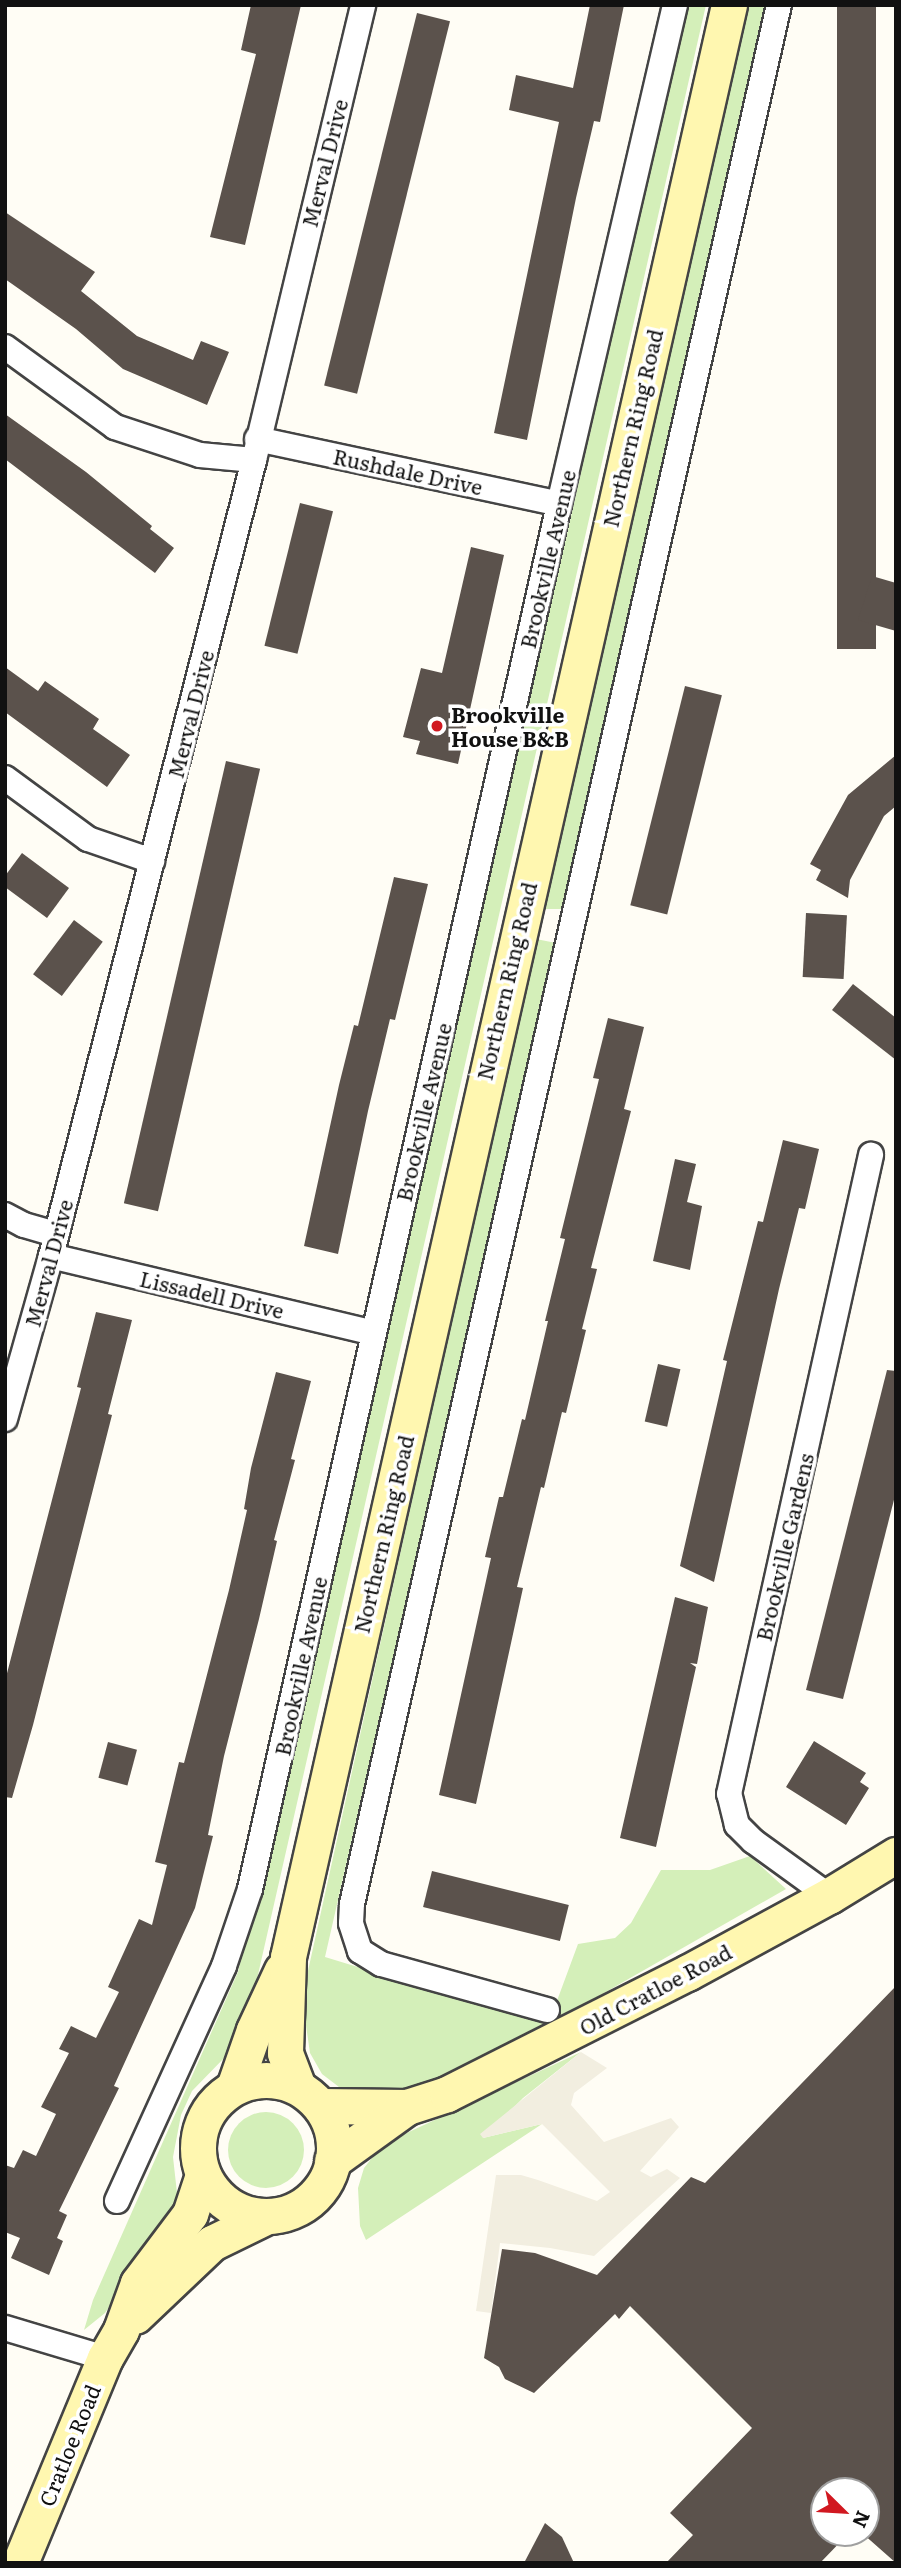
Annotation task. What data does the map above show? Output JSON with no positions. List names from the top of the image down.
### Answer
{
  "streets": {
    "main road": ["Northern Ring Road", "Old Cratloe Road", "Cratloe Road"],
    "street": [
      "Merval Drive",
      "Rushdale Drive",
      "Brookville Avenue",
      "Lissadell Drive",
      "Brookville Gardens"
    ]
  },
  "crossings": [
    ["Merval Drive", "Rushdale Drive"],
    ["Merval Drive", "Lissadell Drive"],
    ["Rushdale Drive", "Brookville Avenue"],
    ["Brookville Avenue", "Lissadell Drive"],
    ["Brookville Gardens", "Old Cratloe Road"],
    ["Old Cratloe Road", "Cratloe Road"]
  ],
  "places": ["Brookville House B&B"],
  "north": "bottom right"
}
